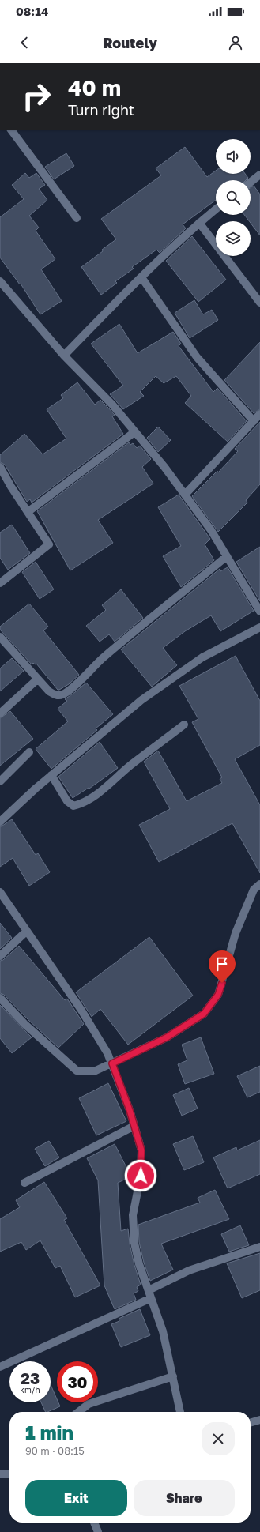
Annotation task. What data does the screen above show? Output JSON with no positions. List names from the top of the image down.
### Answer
{
  "page": {
    "status": "08:14",
    "header": "Routely",
    "turn": ["40 m", "Turn right"],
    "speed": "23 km/h",
    "limit": "30",
    "heading": ["1 min", "90 m · 08:15"],
    "buttons": ["Exit", "Share"]
  }
}
